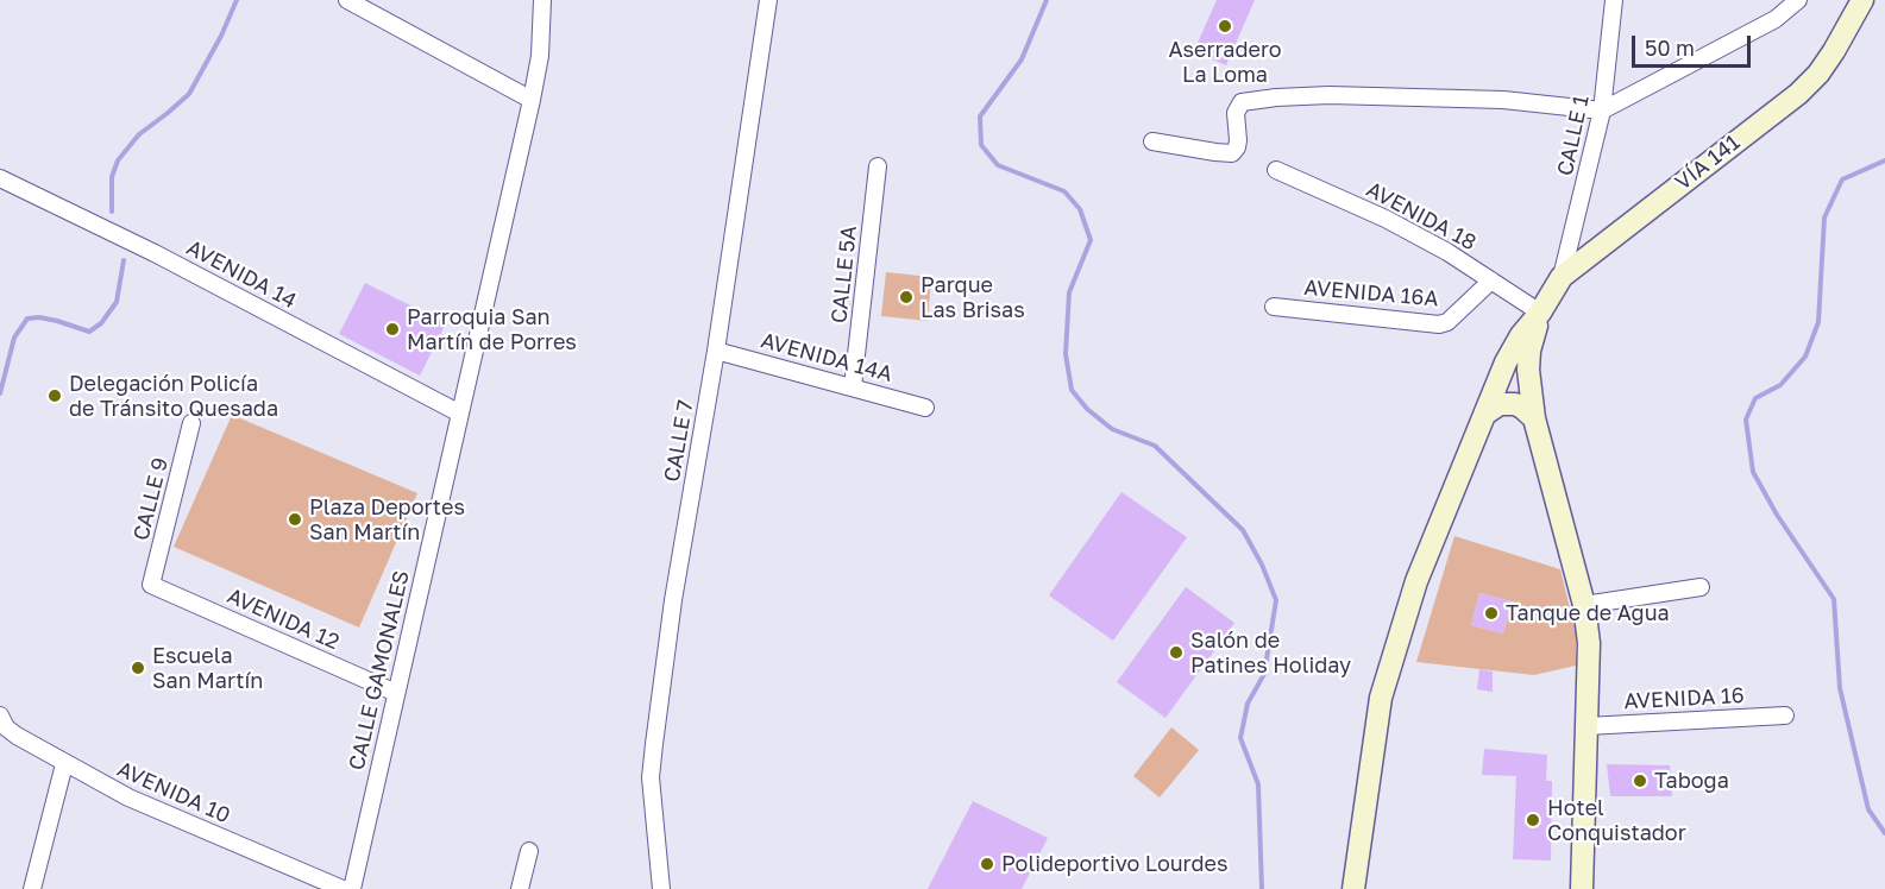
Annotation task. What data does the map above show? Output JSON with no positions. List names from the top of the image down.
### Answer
{
  "streets": {
    "main road": ["VÍA 141"],
    "street": [
      "CALLE 1",
      "AVENIDA 18",
      "AVENIDA 14",
      "CALLE 5A",
      "AVENIDA 16A",
      "AVENIDA 14A",
      "CALLE 7",
      "CALLE 9",
      "AVENIDA 12",
      "CALLE GAMONALES",
      "AVENIDA 16",
      "AVENIDA 10"
    ]
  },
  "crossings": [
    ["CALLE 1", "VÍA 141"],
    ["VÍA 141", "AVENIDA 18"],
    ["AVENIDA 18", "AVENIDA 16A"],
    ["AVENIDA 14", "CALLE GAMONALES"],
    ["CALLE 5A", "AVENIDA 14A"],
    ["AVENIDA 14A", "CALLE 7"],
    ["CALLE 9", "AVENIDA 12"],
    ["AVENIDA 12", "CALLE GAMONALES"]
  ],
  "places": [
    "Aserradero La Loma",
    "Parque Las Brisas",
    "Parroquia San Martín de Porres",
    "Delegación Policía de Tránsito Quesada",
    "Plaza Deportes San Martín",
    "Tanque de Agua",
    "Salón de Patines Holiday",
    "Escuela San Martín",
    "Taboga",
    "Hotel Conquistador",
    "Polideportivo Lourdes"
  ],
  "scale_bar": "50 m"
}
